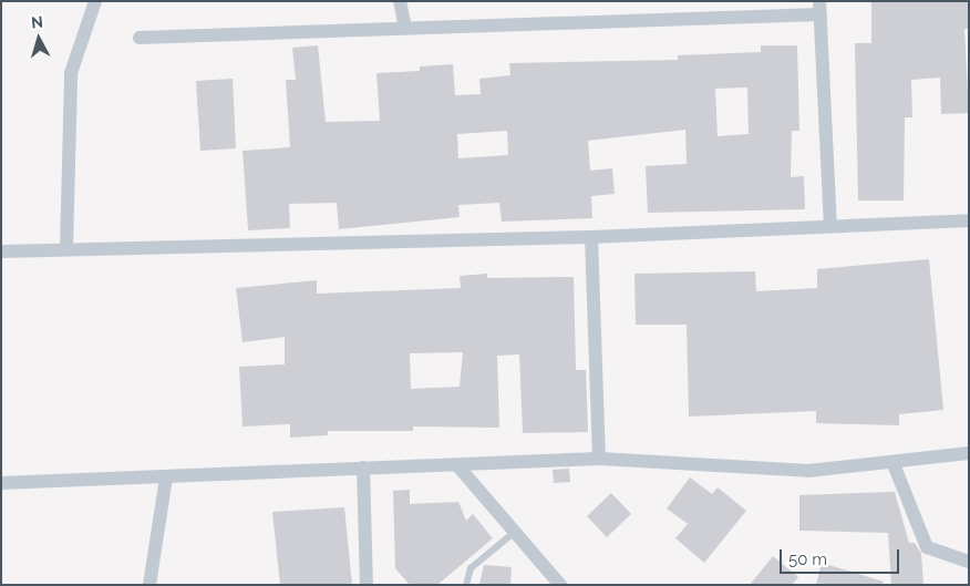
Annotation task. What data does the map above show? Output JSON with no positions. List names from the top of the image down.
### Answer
{
  "scale_bar": "50 m",
  "north": "top"
}
